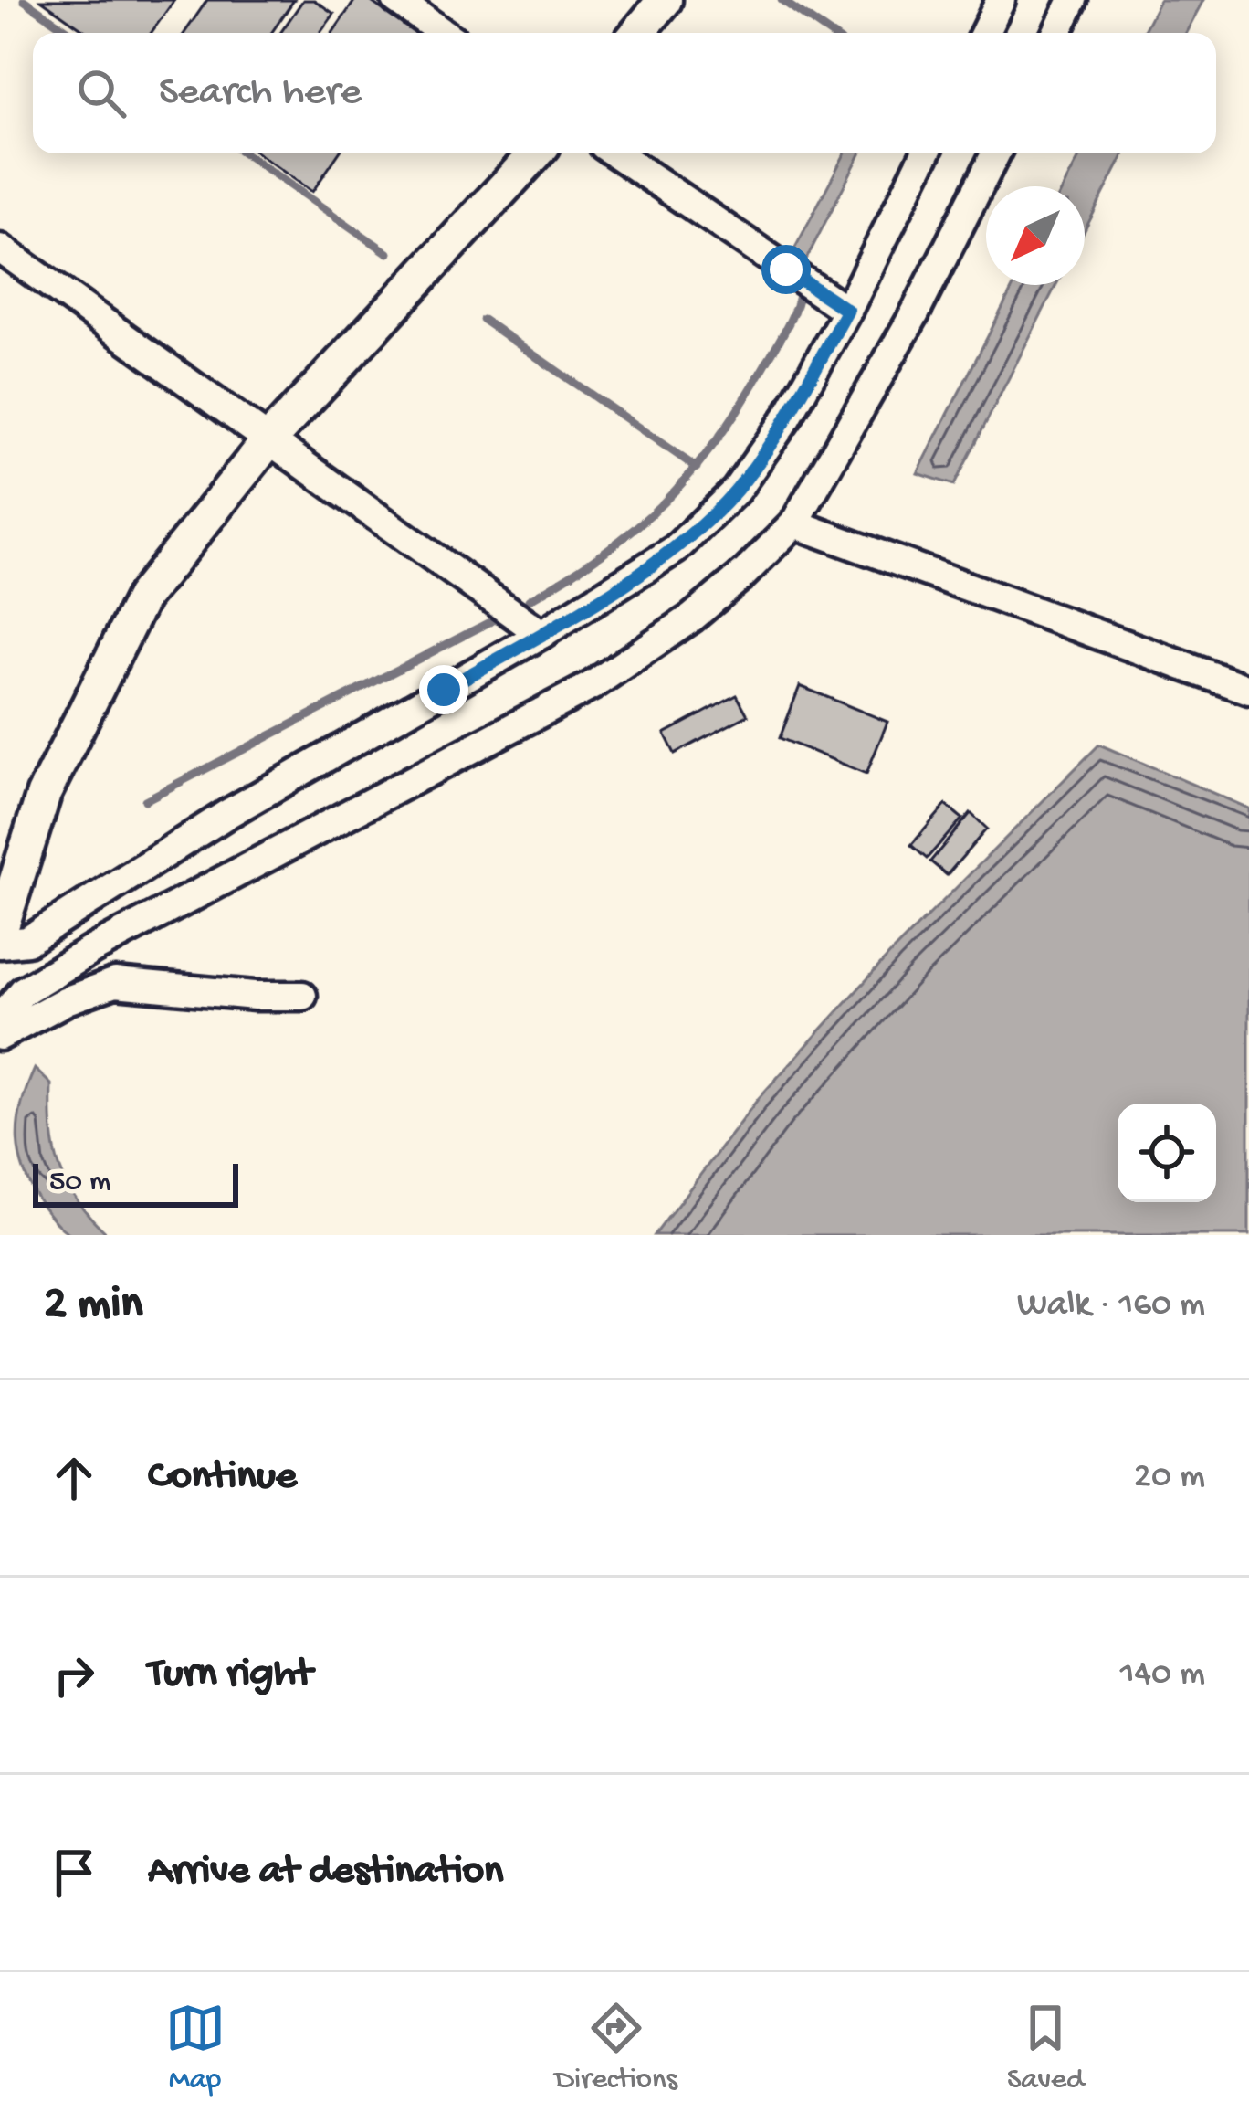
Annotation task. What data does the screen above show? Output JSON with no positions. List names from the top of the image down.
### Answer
{
  "scale_bar": "50 m",
  "north": "bottom left",
  "page": {
    "search": "Search here",
    "scale": "50 m",
    "heading": ["2 min", "Walk · 160 m"],
    "list": [
      ["Continue", "20 m"],
      ["Turn right", "140 m"],
      "Arrive at destination"
    ],
    "nav": ["Map", "Directions", "Saved"]
  }
}
